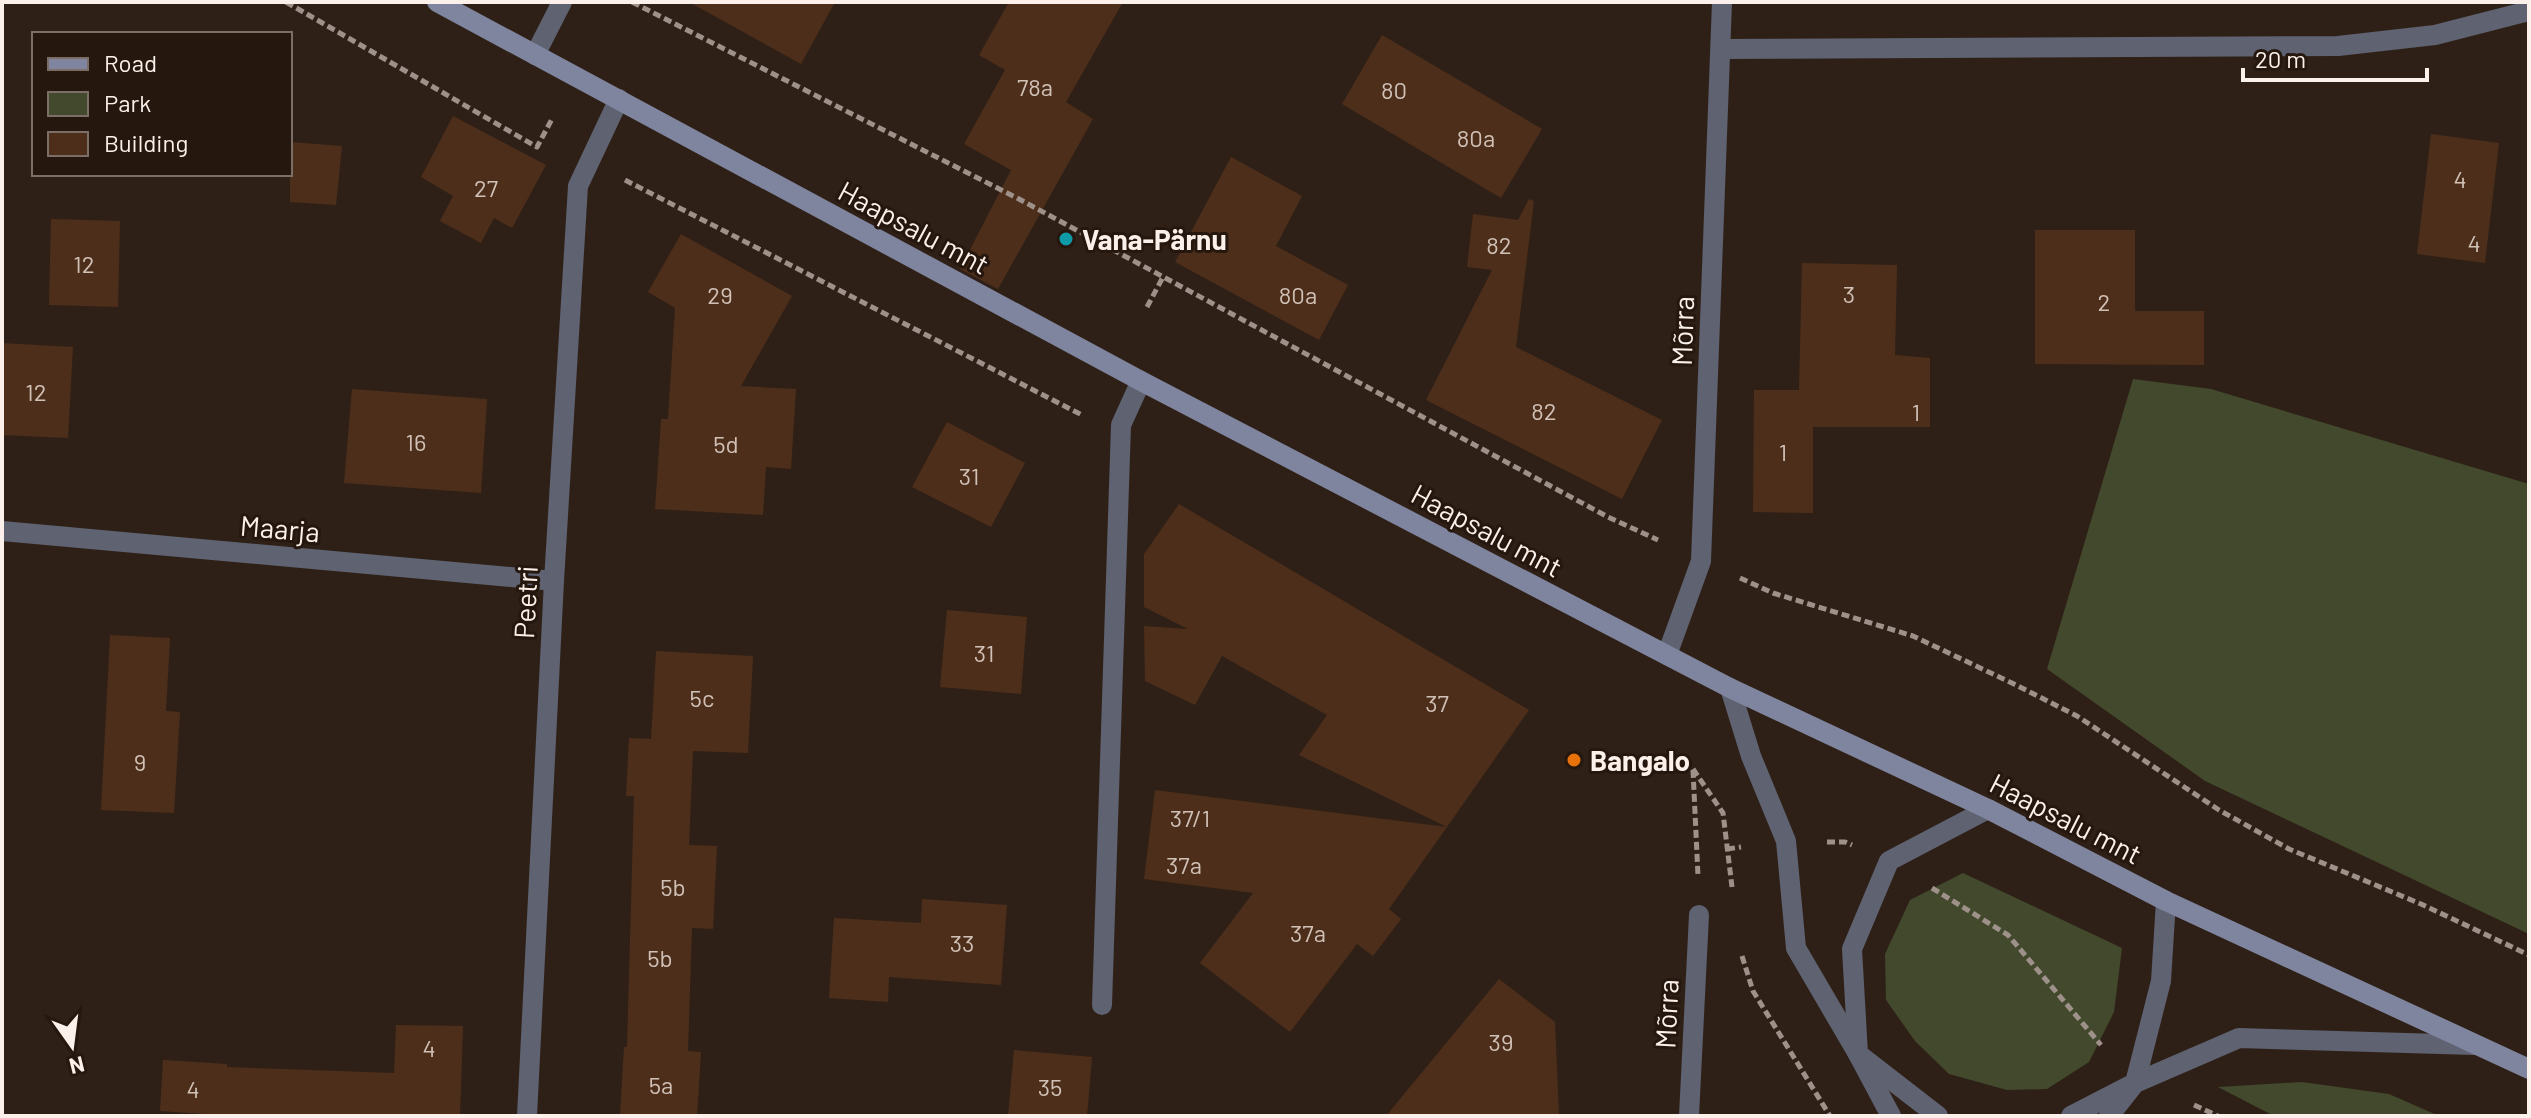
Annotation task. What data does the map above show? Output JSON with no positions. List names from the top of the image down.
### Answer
{
  "streets": {
    "main road": ["Haapsalu mnt"],
    "street": ["Mõrra", "Maarja", "Peetri"]
  },
  "crossings": [
    ["Haapsalu mnt", "Mõrra"],
    ["Haapsalu mnt", "Peetri"],
    ["Maarja", "Peetri"]
  ],
  "places": ["Vana-Pärnu", "Bangalo"],
  "house_numbers": [
    "78a",
    "80",
    "80a",
    "4",
    "27",
    "4",
    "82",
    "12",
    "3",
    "29",
    "80a",
    "2",
    "12",
    "82",
    "1",
    "16",
    "5d",
    "1",
    "31",
    "31",
    "5c",
    "37",
    "9",
    "37/1",
    "37a",
    "5b",
    "37a",
    "33",
    "5b",
    "39",
    "4",
    "5a",
    "35",
    "4"
  ],
  "legend": ["Road", "Park", "Building"],
  "scale_bar": "20 m",
  "north": "bottom"
}
